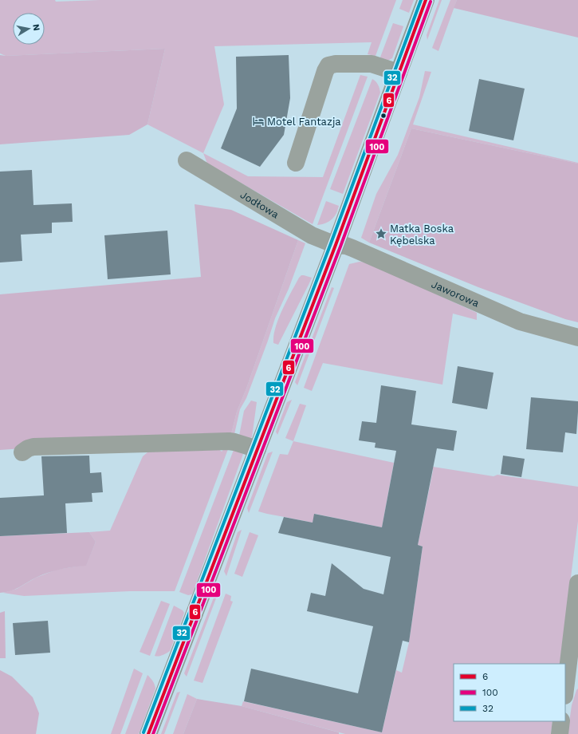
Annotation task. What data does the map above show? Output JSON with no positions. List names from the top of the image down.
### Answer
{
  "streets": {
    "street": ["Jodłowa", "Jaworowa"]
  },
  "crossings": [
    ["Jodłowa", "Jaworowa"]
  ],
  "places": {
    "hotel": ["Motel Fantazja"],
    "place": ["Matka Boska Kębelska"]
  },
  "lines": ["transit line 6", "transit line 32", "transit line 100"],
  "legend": ["6", "100", "32"],
  "north": "right"
}
